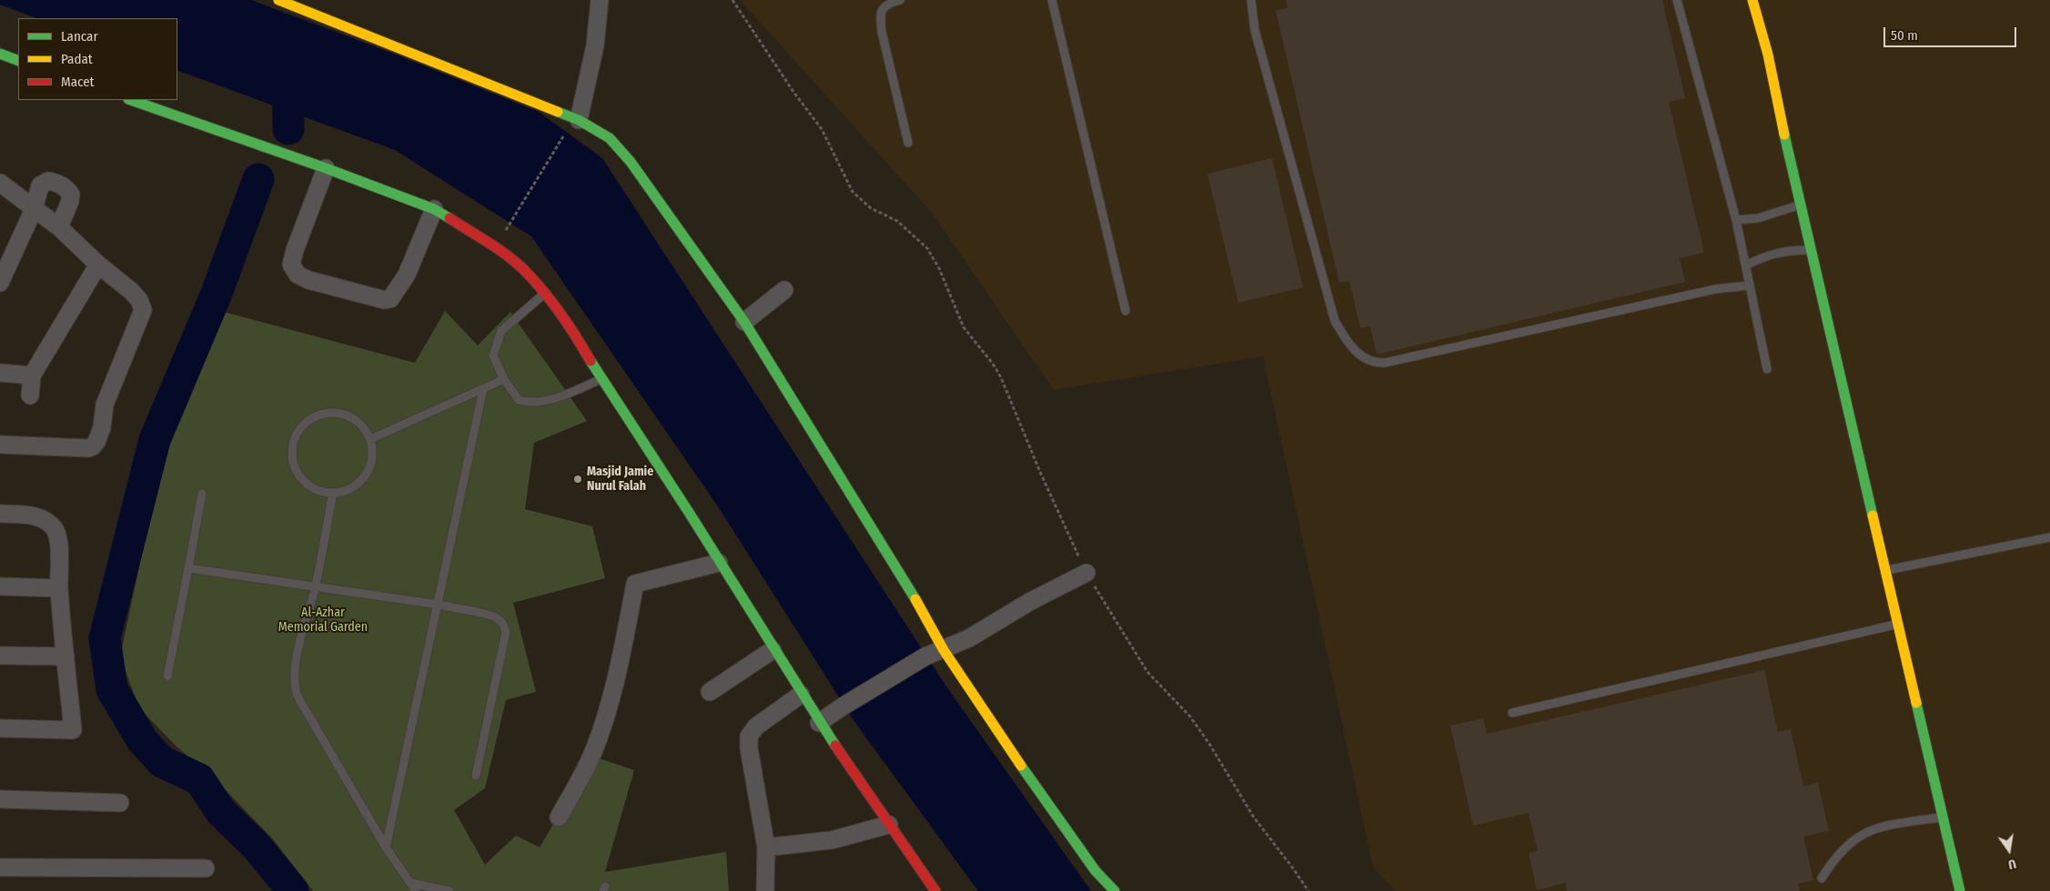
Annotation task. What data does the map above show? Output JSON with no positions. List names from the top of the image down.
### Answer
{
  "parks": ["Al-Azhar Memorial Garden"],
  "places": ["Masjid Jamie Nurul Falah"],
  "legend": ["Lancar", "Padat", "Macet"],
  "scale_bar": "50 m",
  "north": "bottom"
}
